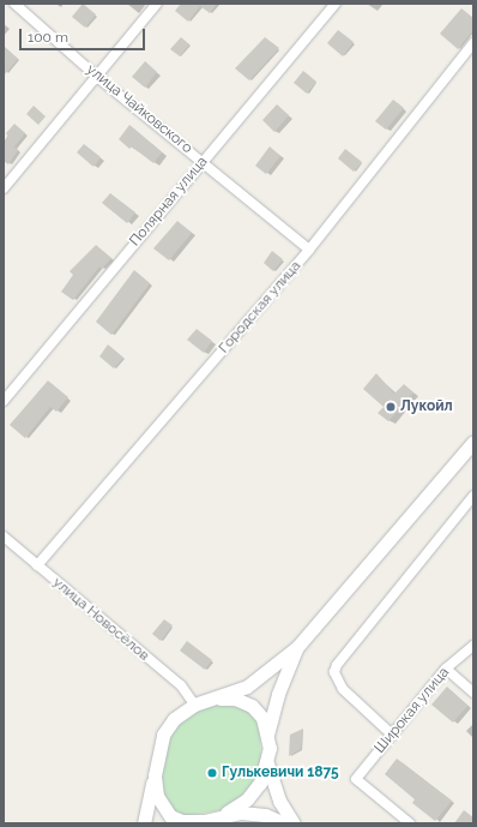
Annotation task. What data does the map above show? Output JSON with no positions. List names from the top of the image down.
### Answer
{
  "streets": {
    "street": [
      "улица Чайковского",
      "Полярная улица",
      "Городская улица",
      "улица Новосёлов",
      "Широкая улица"
    ]
  },
  "crossings": [
    ["улица Чайковского", "Полярная улица"],
    ["улица Чайковского", "Городская улица"],
    ["Городская улица", "улица Новосёлов"]
  ],
  "places": ["Лукойл", "Гулькевичи 1875"],
  "scale_bar": "100 m"
}
